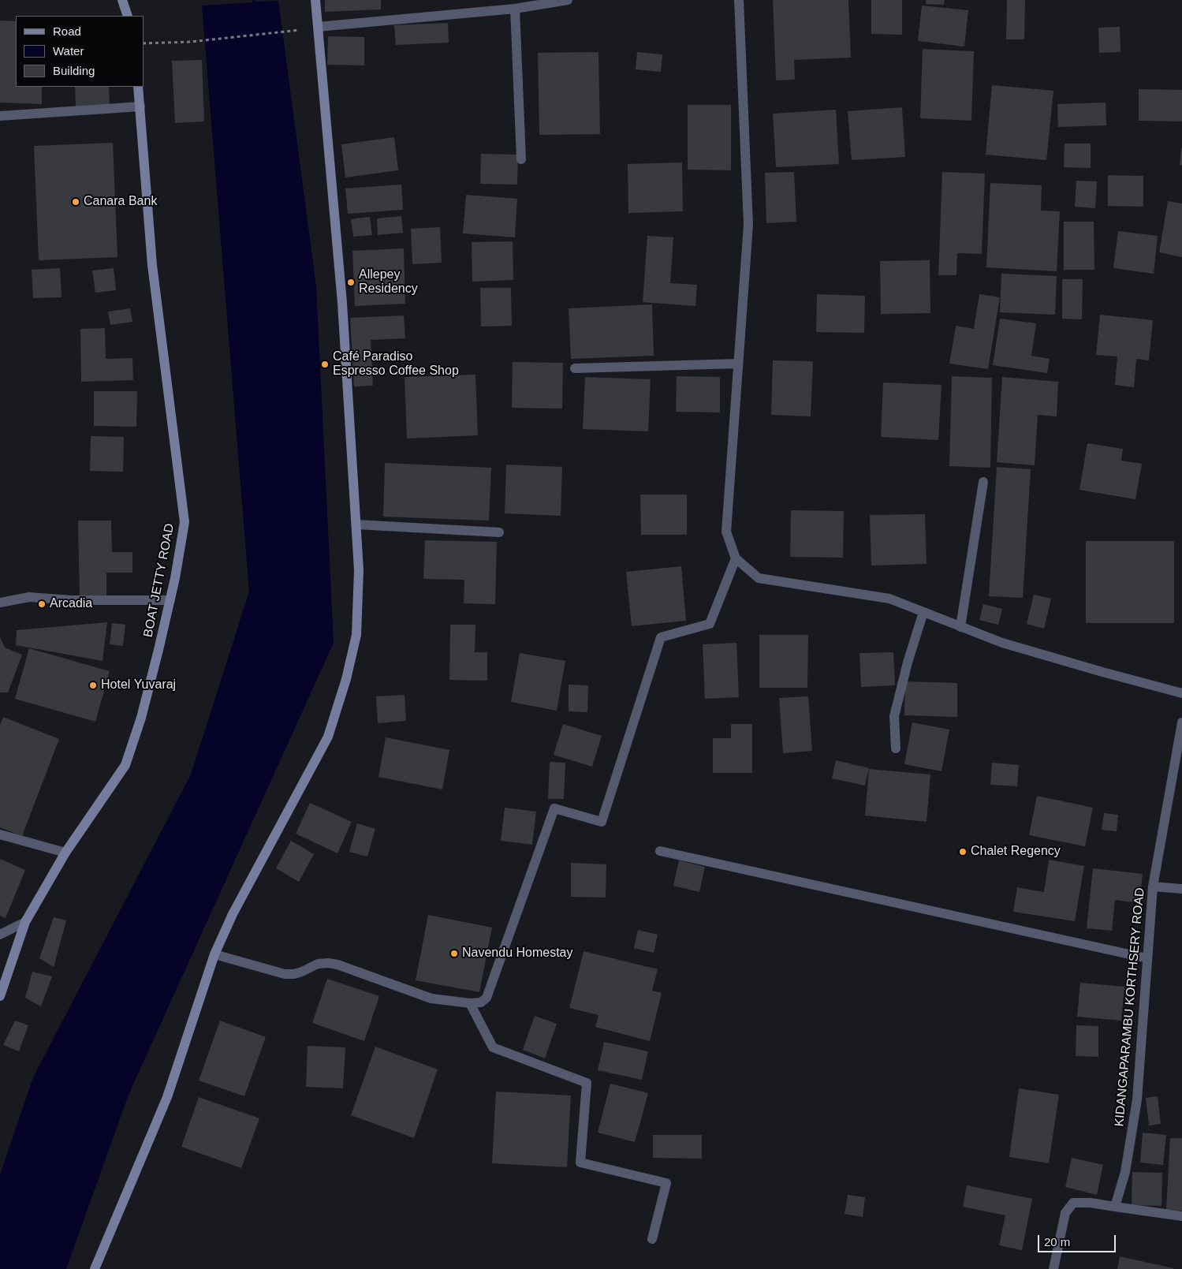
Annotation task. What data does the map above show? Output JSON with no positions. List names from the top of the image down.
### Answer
{
  "streets": {
    "main road": ["BOAT JETTY ROAD"],
    "street": ["KIDANGAPARAMBU KORTHSERY ROAD"]
  },
  "places": [
    "Canara Bank",
    "Allepey Residency",
    "Café Paradiso Espresso Coffee Shop",
    "Arcadia",
    "Hotel Yuvaraj",
    "Chalet Regency",
    "Navendu Homestay"
  ],
  "legend": ["Road", "Water", "Building"],
  "scale_bar": "20 m"
}
